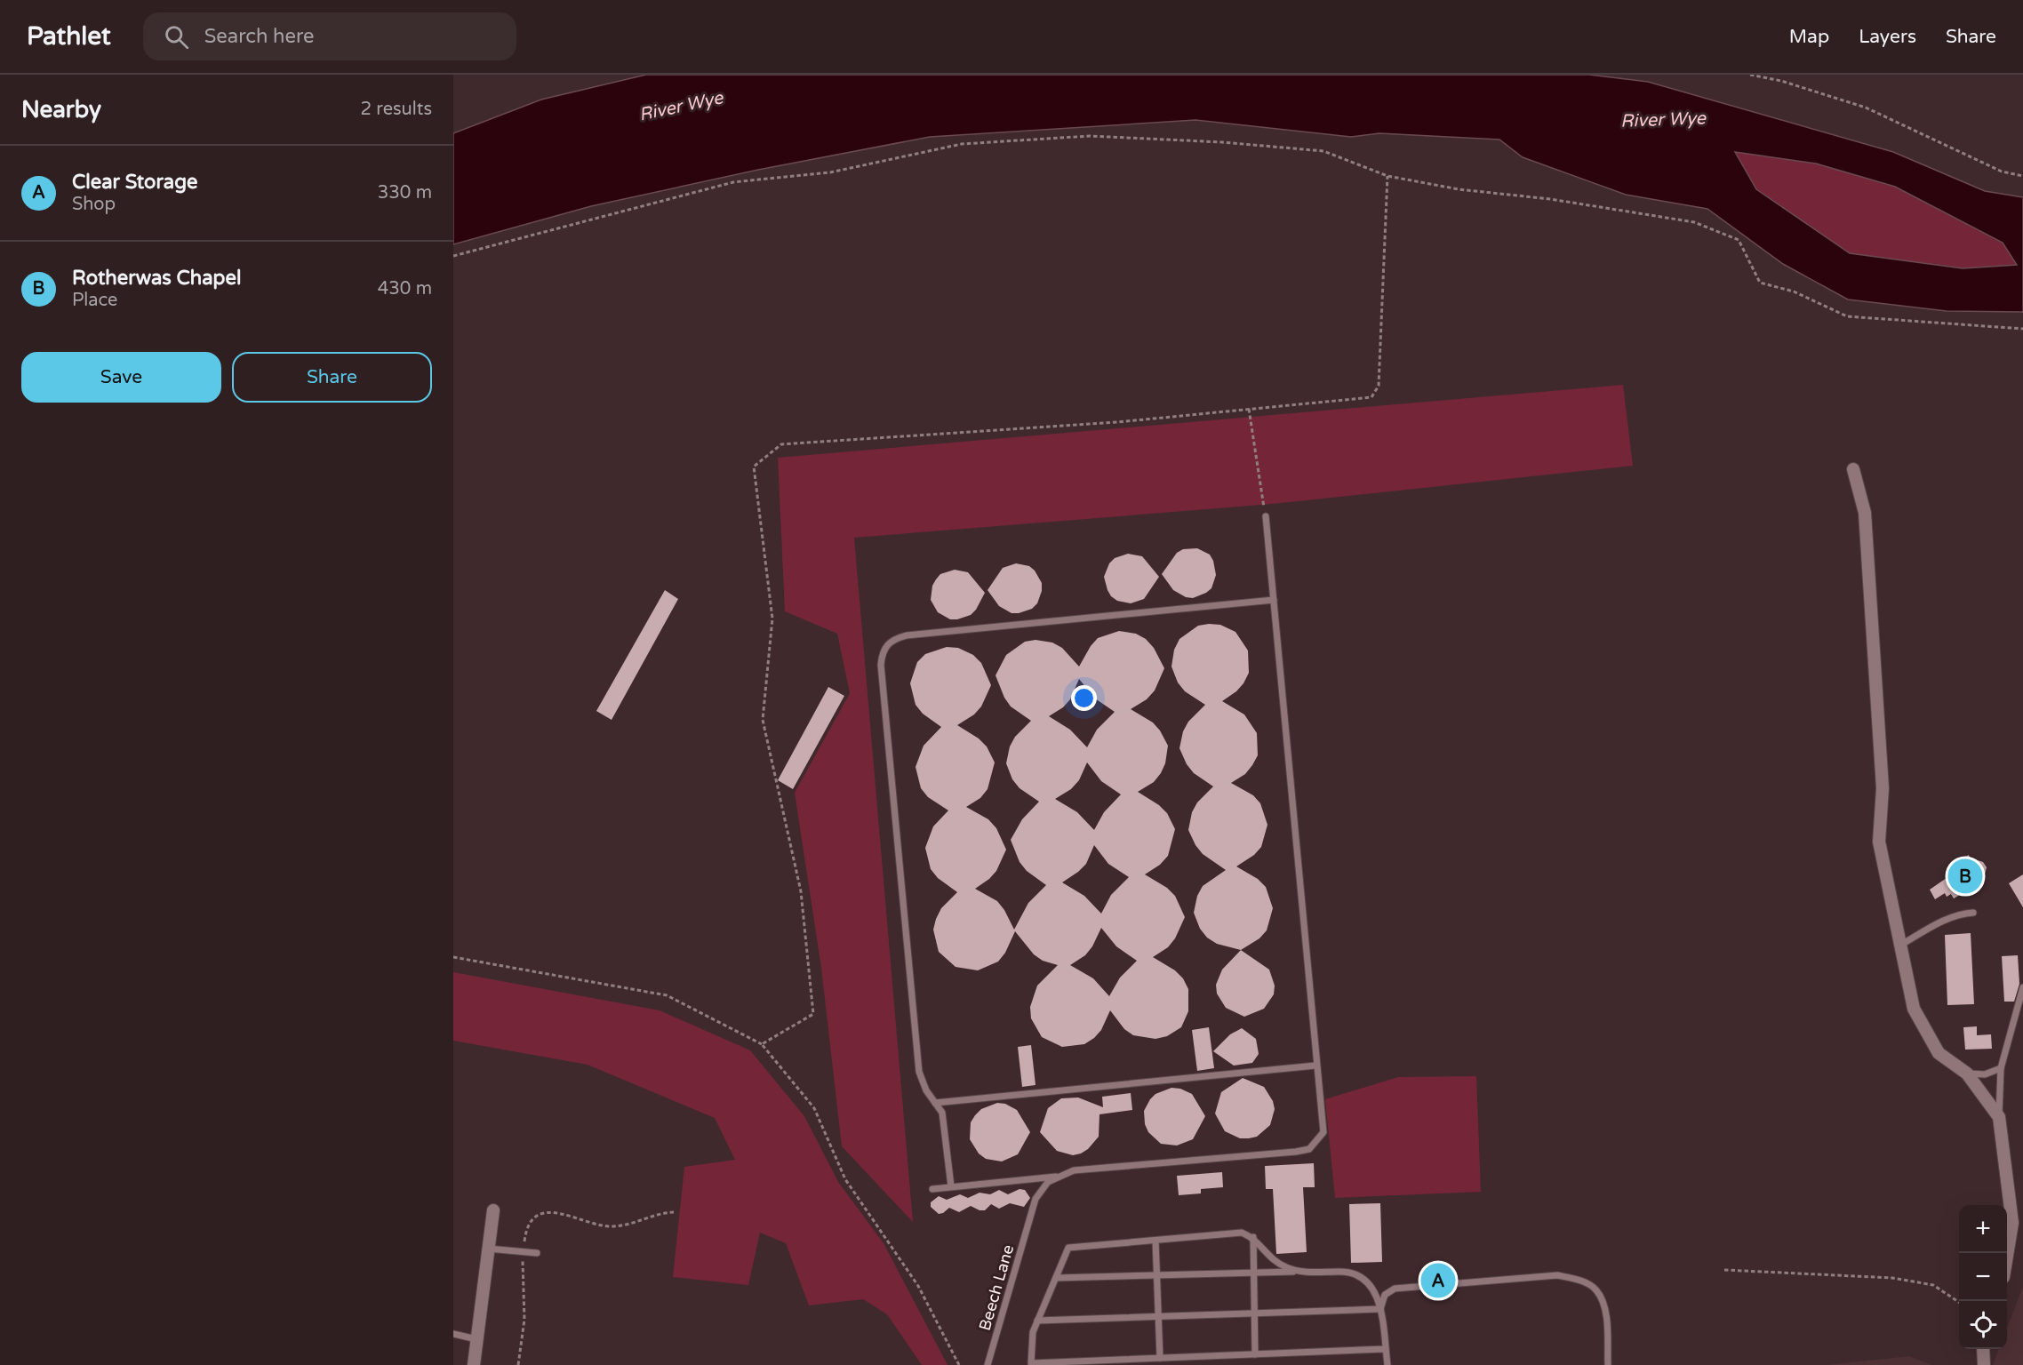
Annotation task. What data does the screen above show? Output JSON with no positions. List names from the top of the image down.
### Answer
{
  "streets": {
    "lane": ["Beech Lane"]
  },
  "water": ["River Wye"],
  "page": {
    "header": "Pathlet",
    "search": "Search here",
    "nav": ["Map", "Layers", "Share"],
    "heading": ["Nearby", "2 results"],
    "list": [
      {
        "mark": "A",
        "name": "Clear Storage",
        "note": "Shop",
        "value": "330 m"
      },
      {
        "mark": "B",
        "name": "Rotherwas Chapel",
        "note": "Place",
        "value": "430 m"
      }
    ],
    "buttons": ["Save", "Share"],
    "pins": ["B", "A"],
    "map_buttons": ["+", "−"]
  }
}
